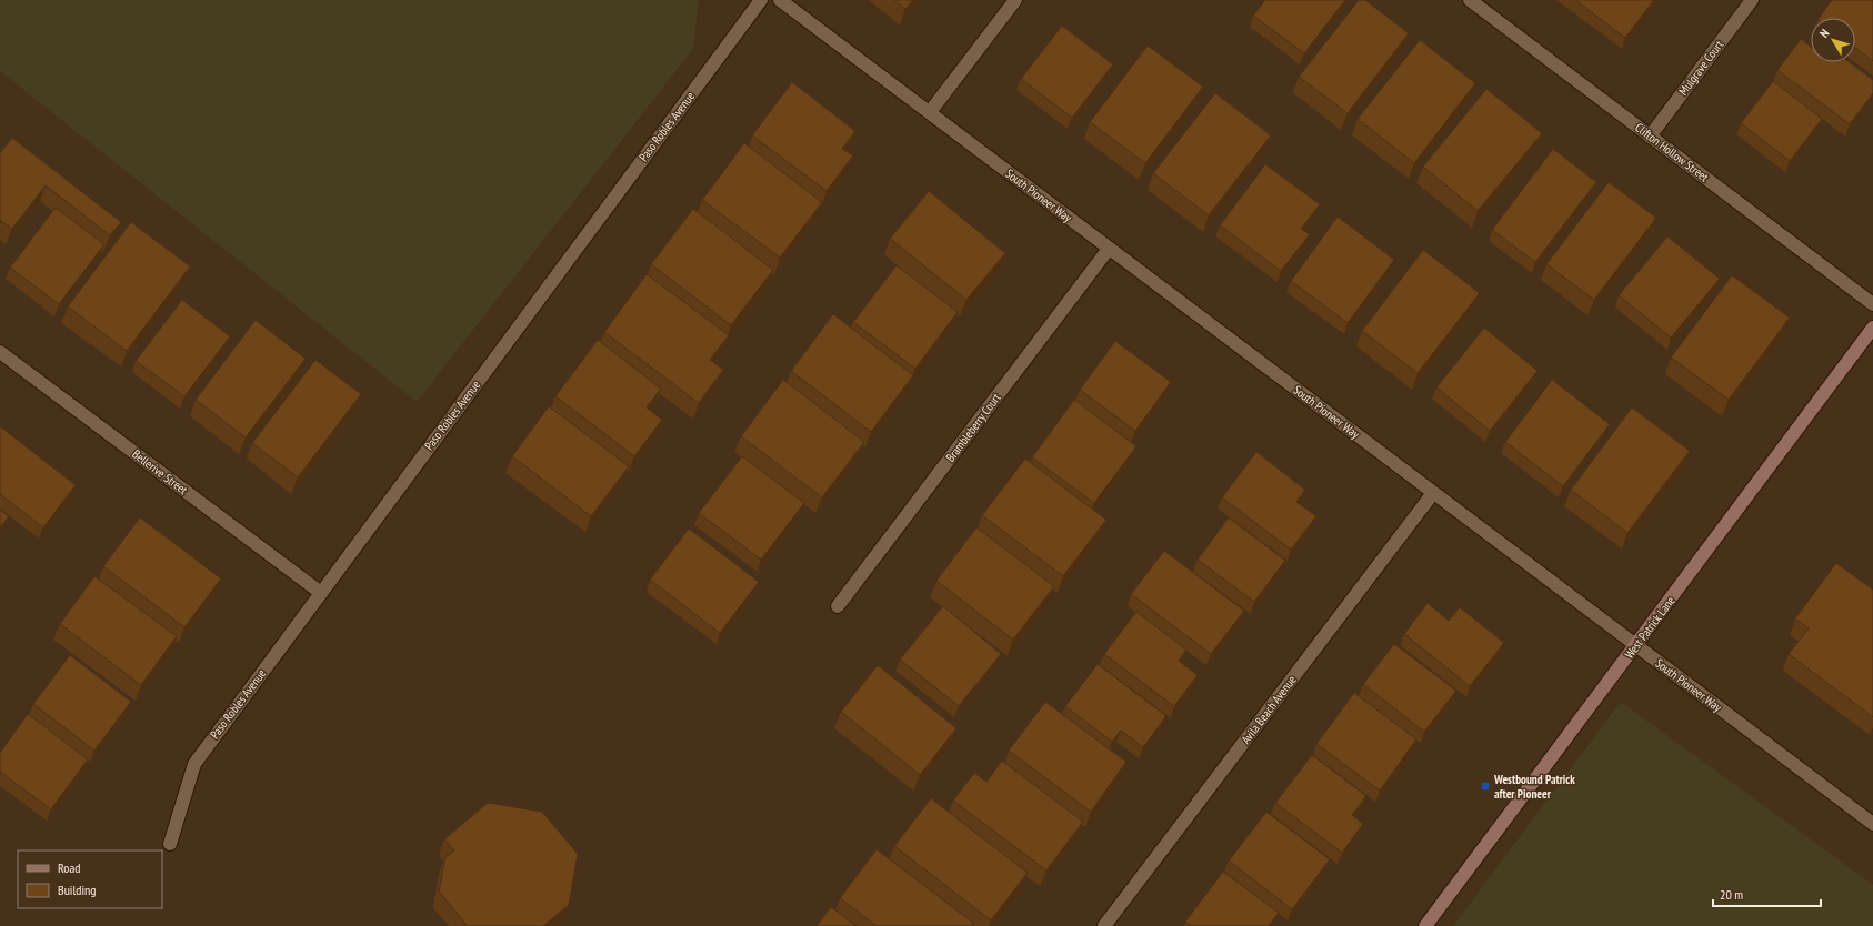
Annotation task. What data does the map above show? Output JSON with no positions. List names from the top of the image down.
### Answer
{
  "streets": {
    "street": [
      "Mulgrave Court",
      "Paso Robles Avenue",
      "Clifton Hollow Street",
      "South Pioneer Way",
      "Brambleberry Court",
      "Bellerive Street",
      "West Patrick Lane",
      "Avila Beach Avenue"
    ]
  },
  "crossings": [
    ["Mulgrave Court", "Clifton Hollow Street"],
    ["Paso Robles Avenue", "Bellerive Street"],
    ["South Pioneer Way", "Brambleberry Court"],
    ["South Pioneer Way", "West Patrick Lane"],
    ["South Pioneer Way", "Avila Beach Avenue"]
  ],
  "places": {
    "transit": ["Westbound Patrick after Pioneer"]
  },
  "legend": ["Road", "Building"],
  "scale_bar": "20 m",
  "north": "top left"
}
